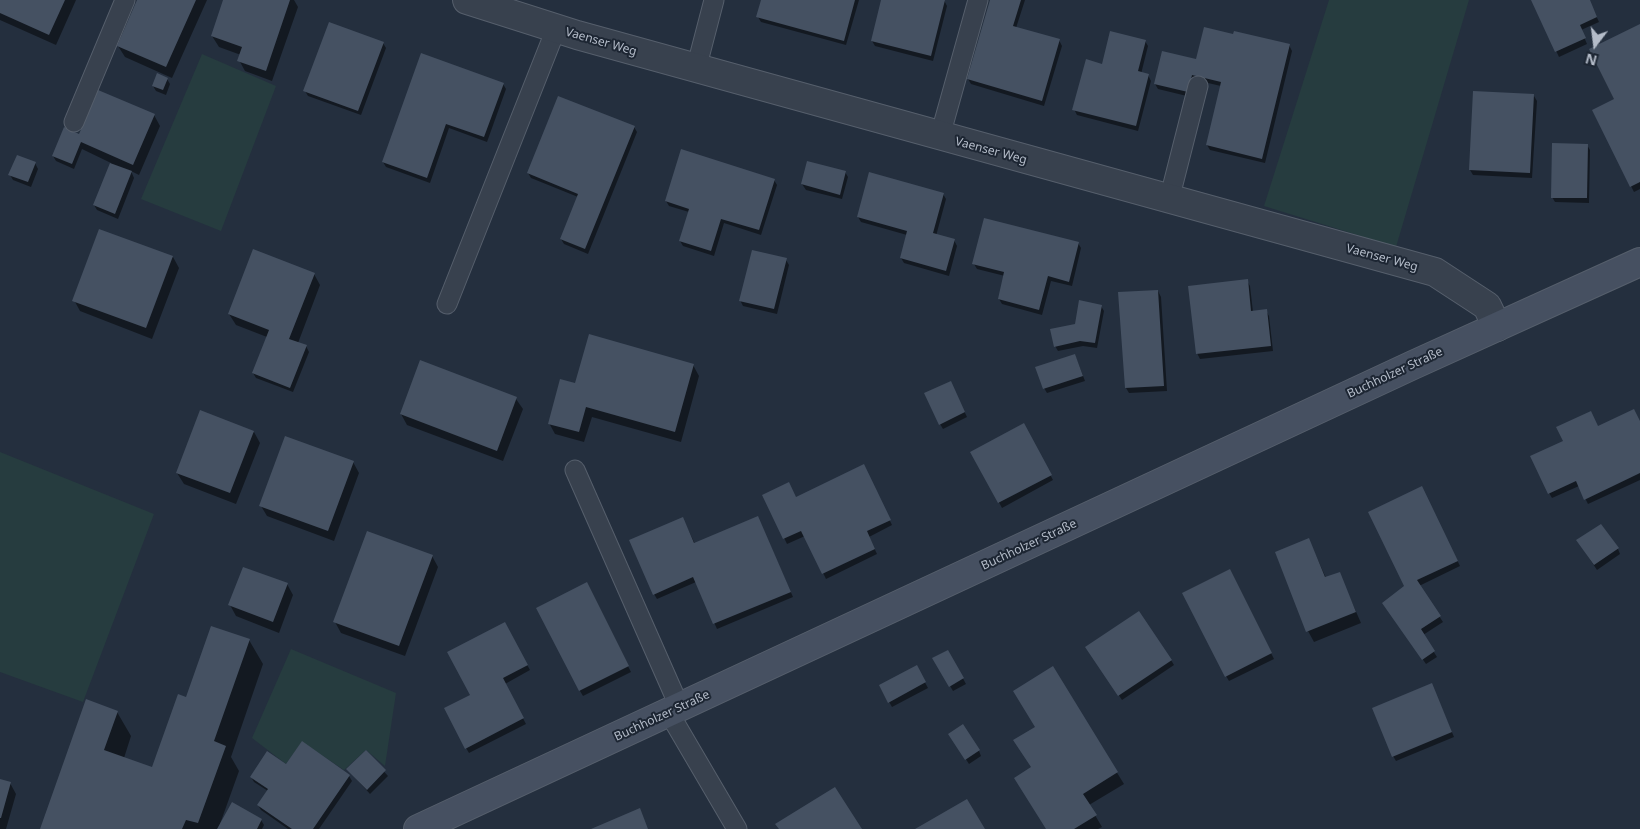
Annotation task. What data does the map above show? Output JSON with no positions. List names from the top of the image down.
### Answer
{
  "streets": {
    "street": ["Vaenser Weg", "Buchholzer Straße"]
  },
  "crossings": [
    ["Vaenser Weg", "Buchholzer Straße"]
  ],
  "north": "bottom"
}
